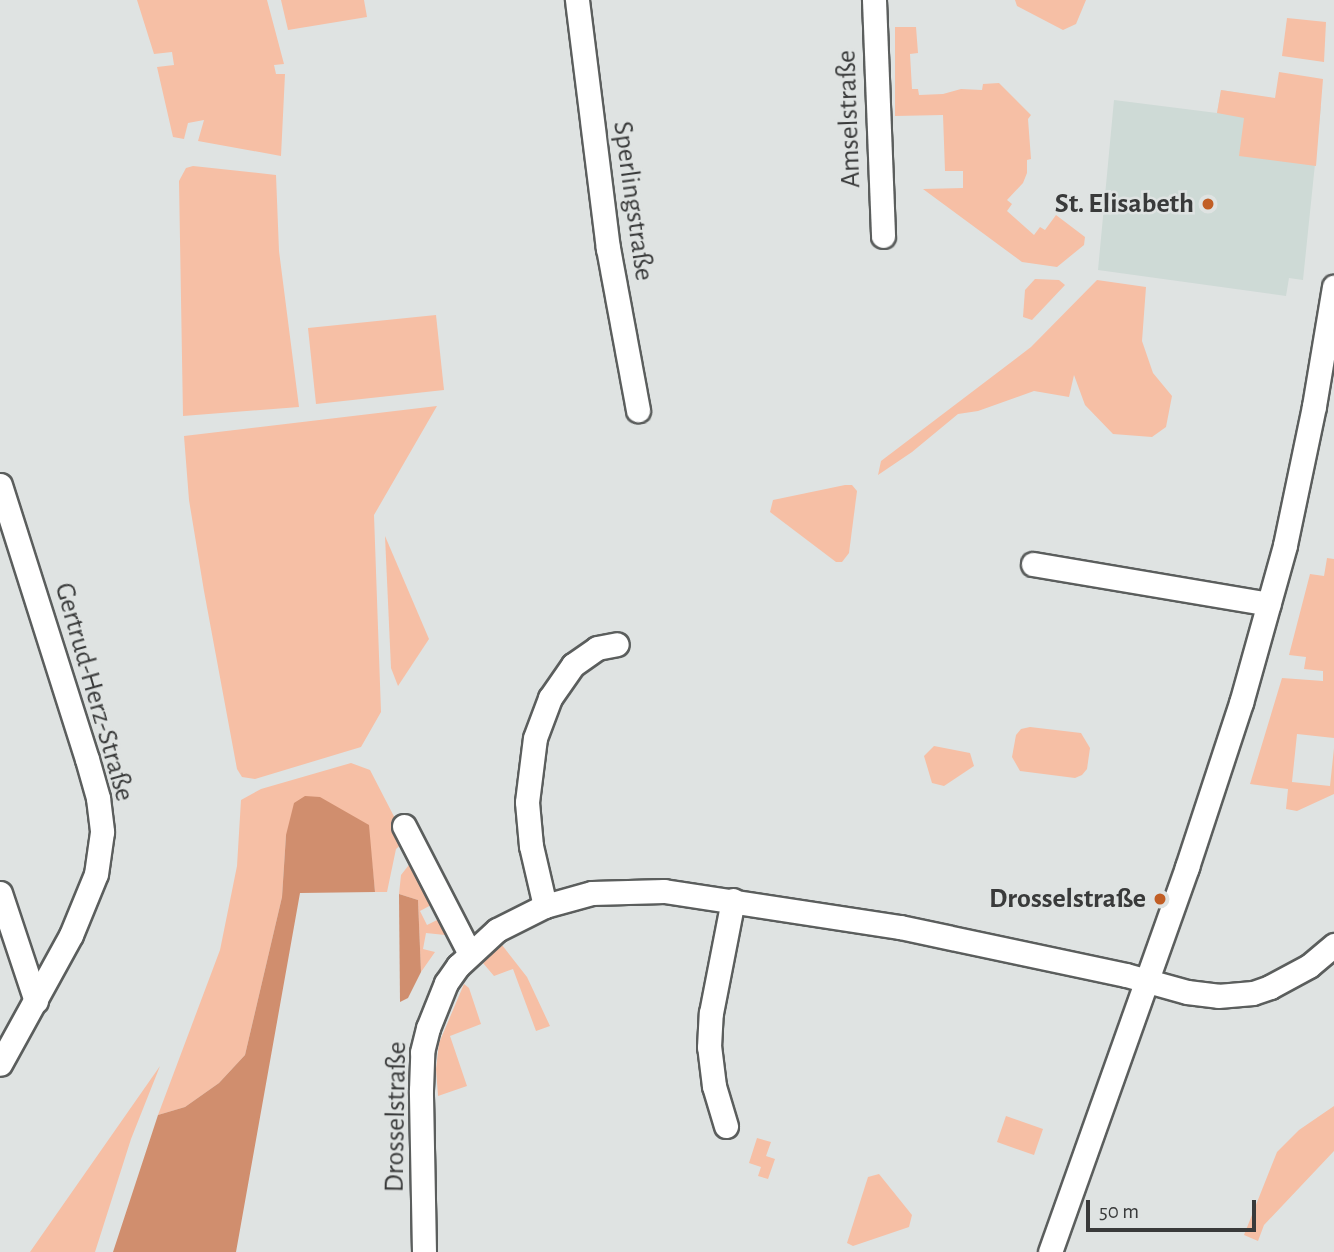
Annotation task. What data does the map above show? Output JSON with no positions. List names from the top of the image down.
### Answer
{
  "streets": {
    "street": [
      "Amselstraße",
      "Sperlingstraße",
      "Gertrud-Herz-Straße",
      "Drosselstraße"
    ]
  },
  "places": ["St. Elisabeth", "Drosselstraße"],
  "scale_bar": "50 m"
}
